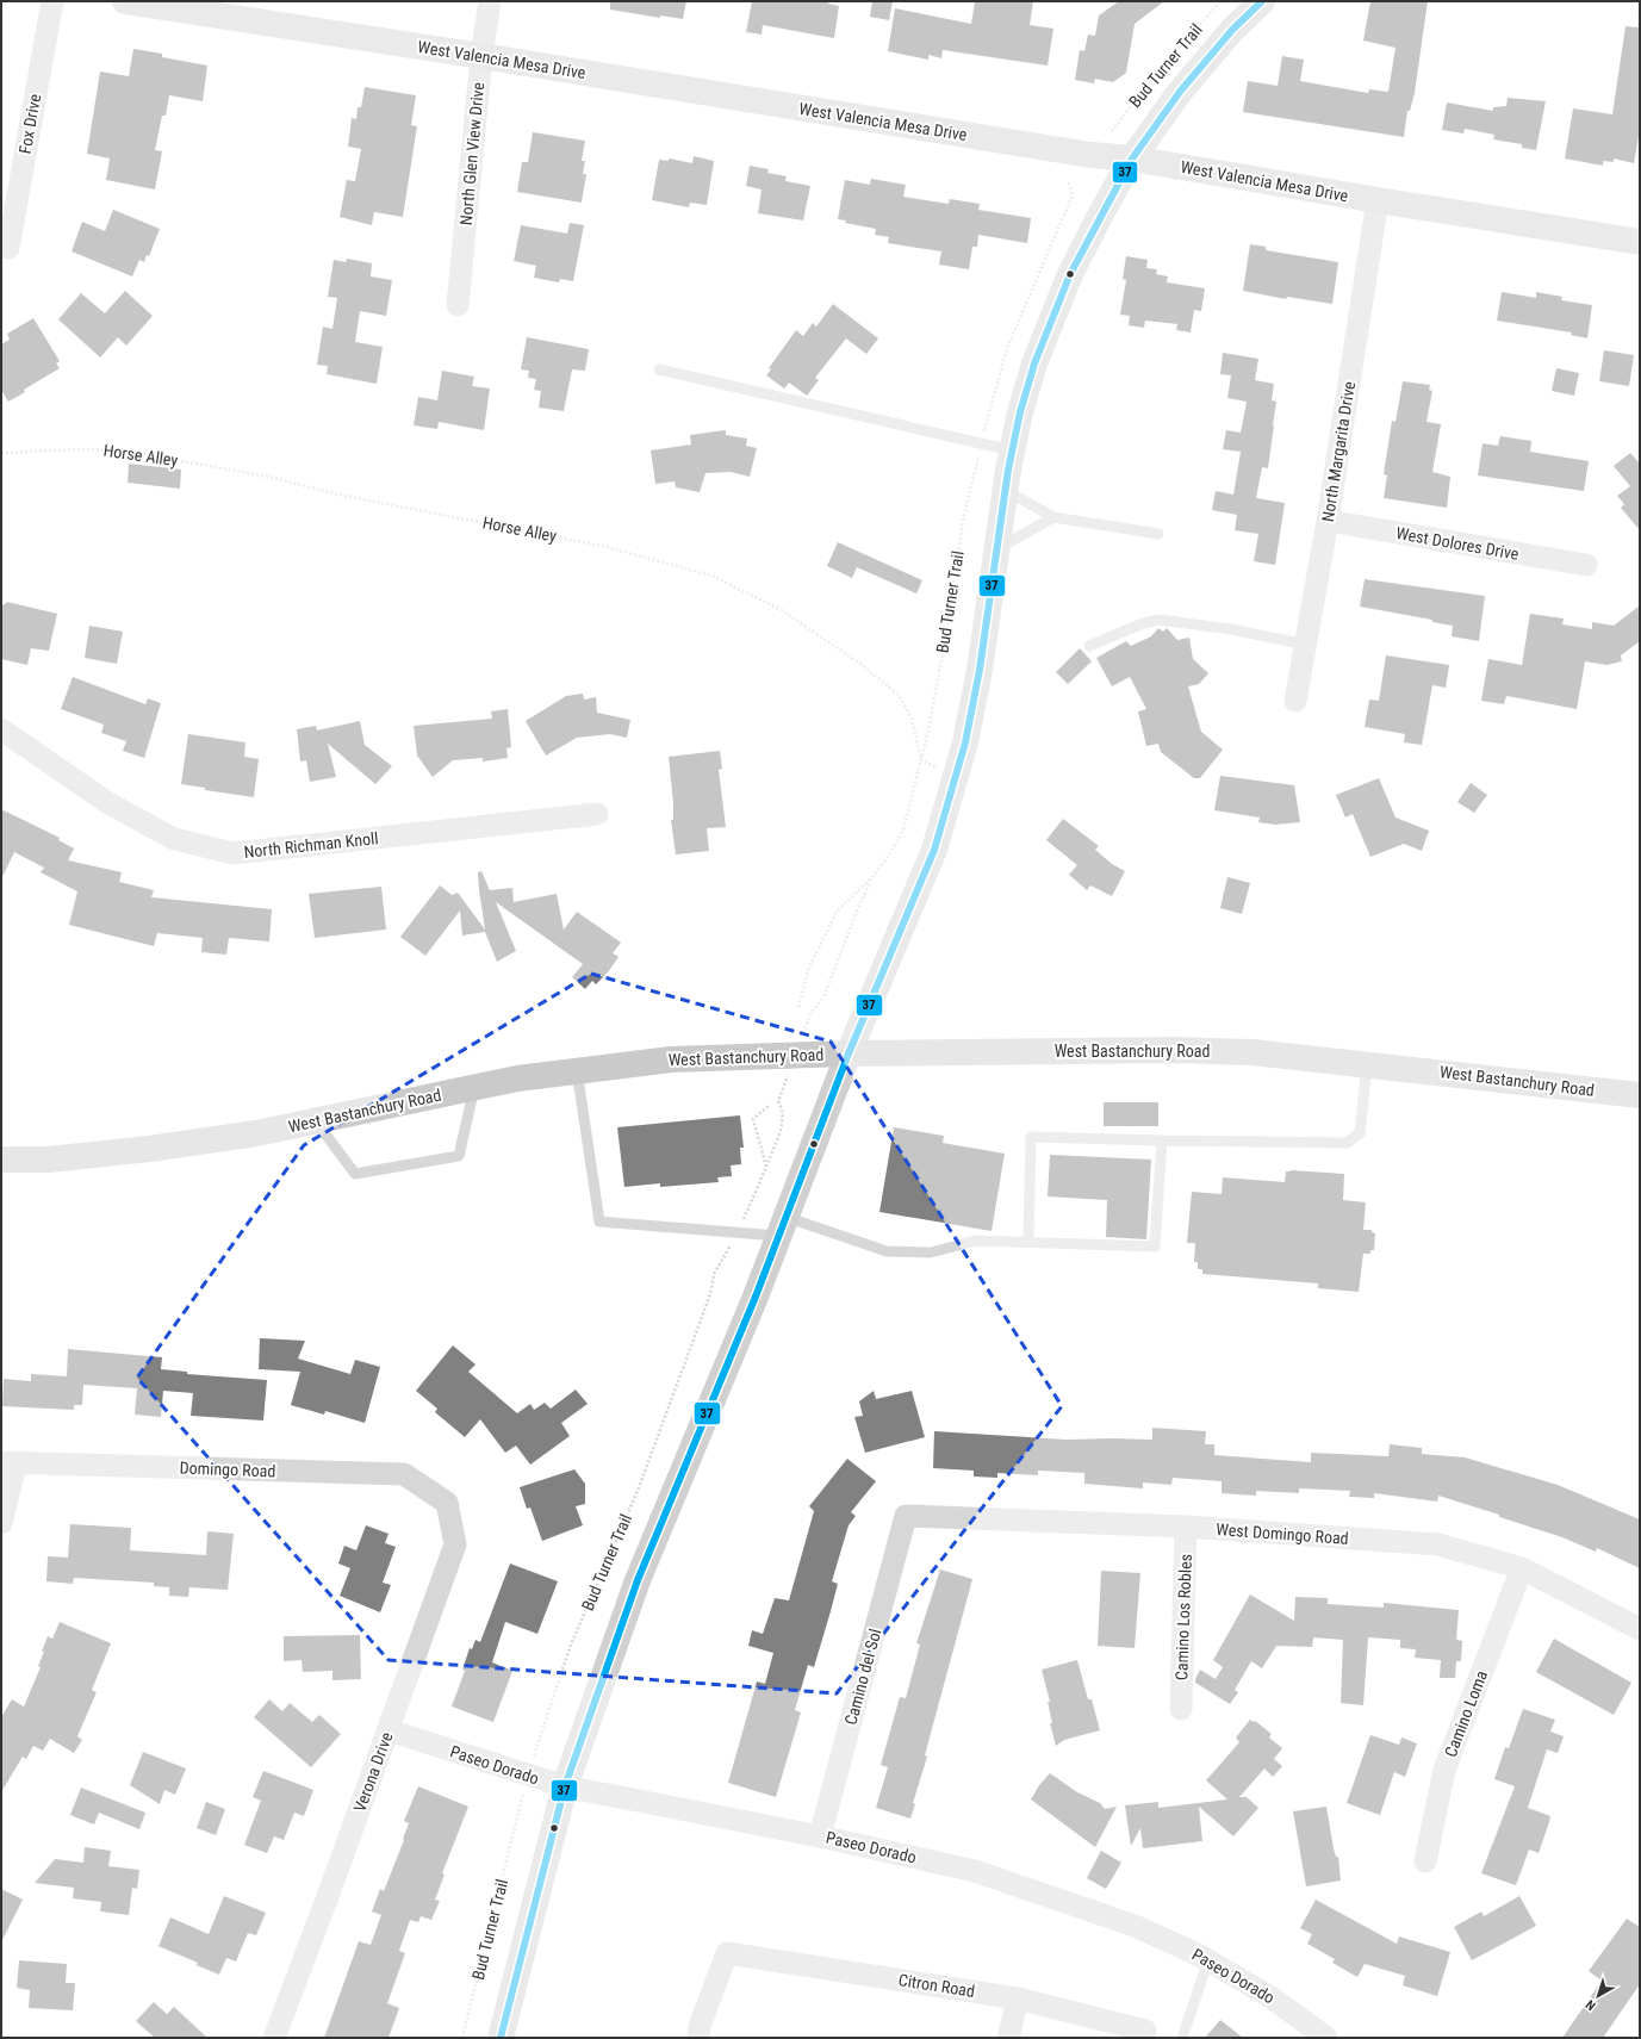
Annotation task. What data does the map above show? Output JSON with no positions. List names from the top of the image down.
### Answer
{
  "streets": {
    "main road": ["West Valencia Mesa Drive", "West Bastanchury Road"],
    "street": [
      "Fox Drive",
      "North Glen View Drive",
      "North Margarita Drive",
      "West Dolores Drive",
      "North Richman Knoll",
      "Domingo Road",
      "West Domingo Road",
      "Camino Los Robles",
      "Camino del Sol",
      "Camino Loma",
      "Paseo Dorado",
      "Verona Drive",
      "Citron Road"
    ],
    "path": ["Bud Turner Trail", "Horse Alley"]
  },
  "crossings": [
    ["West Valencia Mesa Drive", "North Glen View Drive"],
    ["West Valencia Mesa Drive", "North Margarita Drive"],
    ["Bud Turner Trail", "Horse Alley"],
    ["Bud Turner Trail", "West Bastanchury Road"],
    ["Bud Turner Trail", "Paseo Dorado"],
    ["North Margarita Drive", "West Dolores Drive"],
    ["Domingo Road", "Verona Drive"],
    ["West Domingo Road", "Camino Los Robles"],
    ["West Domingo Road", "Camino del Sol"],
    ["West Domingo Road", "Camino Loma"],
    ["Camino del Sol", "Paseo Dorado"],
    ["Paseo Dorado", "Verona Drive"]
  ],
  "lines": ["transit line 37"],
  "north": "bottom left"
}
